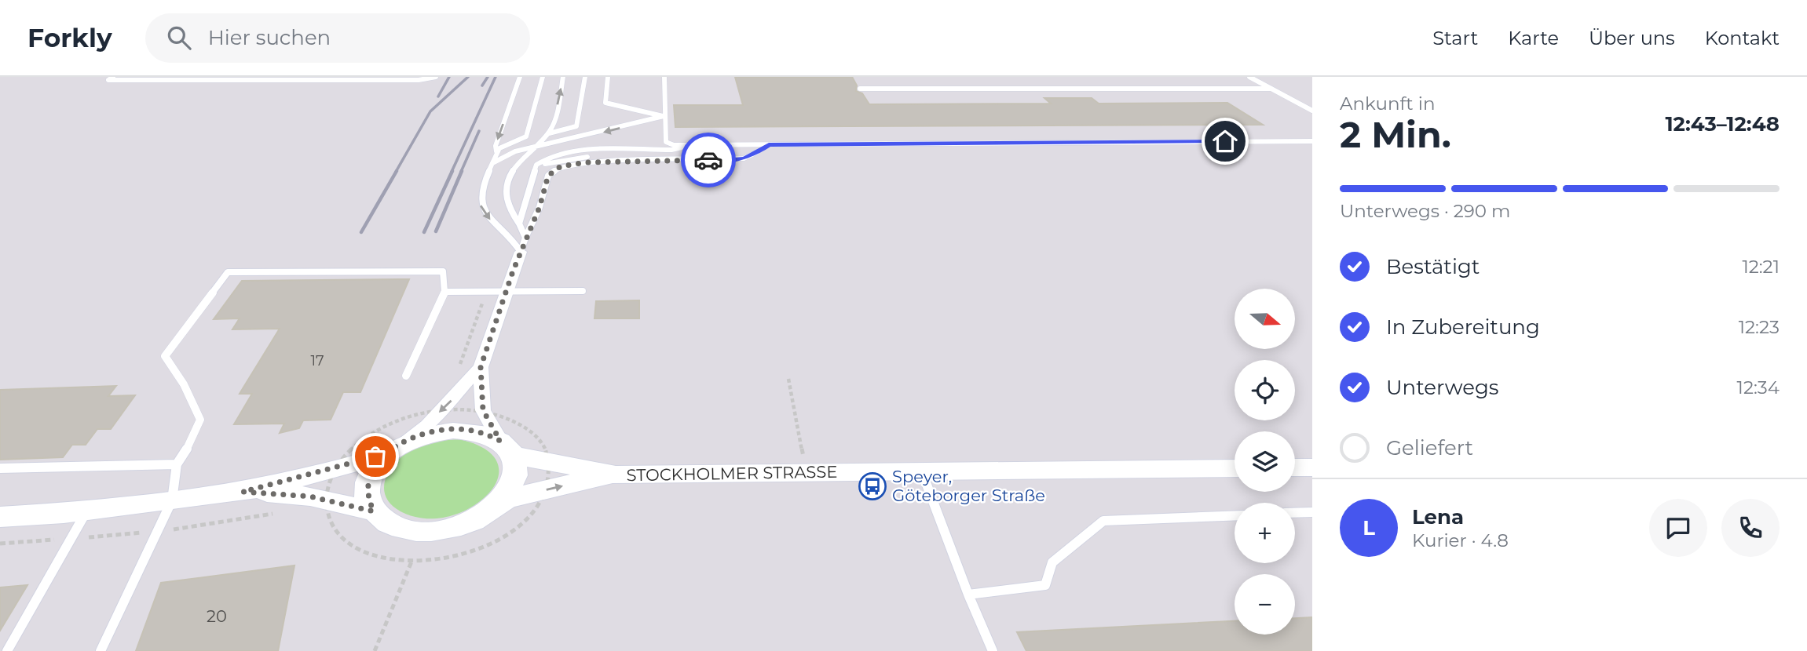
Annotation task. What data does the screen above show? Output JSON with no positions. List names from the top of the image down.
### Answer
{
  "streets": {
    "street": ["STOCKHOLMER STRASSE"]
  },
  "places": {
    "bus stop": ["Speyer, Göteborger Straße"]
  },
  "house_numbers": ["17", "20"],
  "north": "right",
  "page": {
    "header": "Forkly",
    "search": "Hier suchen",
    "nav": [
      "Start",
      "Karte",
      "Über uns",
      "Kontakt"
    ],
    "heading": ["2 Min.", "Ankunft in", "12:43–12:48"],
    "panel": ["Lena", "Kurier · 4.8"],
    "bar": "Unterwegs · 290 m",
    "list": [
      ["Bestätigt", "12:21"],
      ["In Zubereitung", "12:23"],
      ["Unterwegs", "12:34"],
      "Geliefert"
    ],
    "map_buttons": ["+", "−"],
    "round": "L"
  }
}
